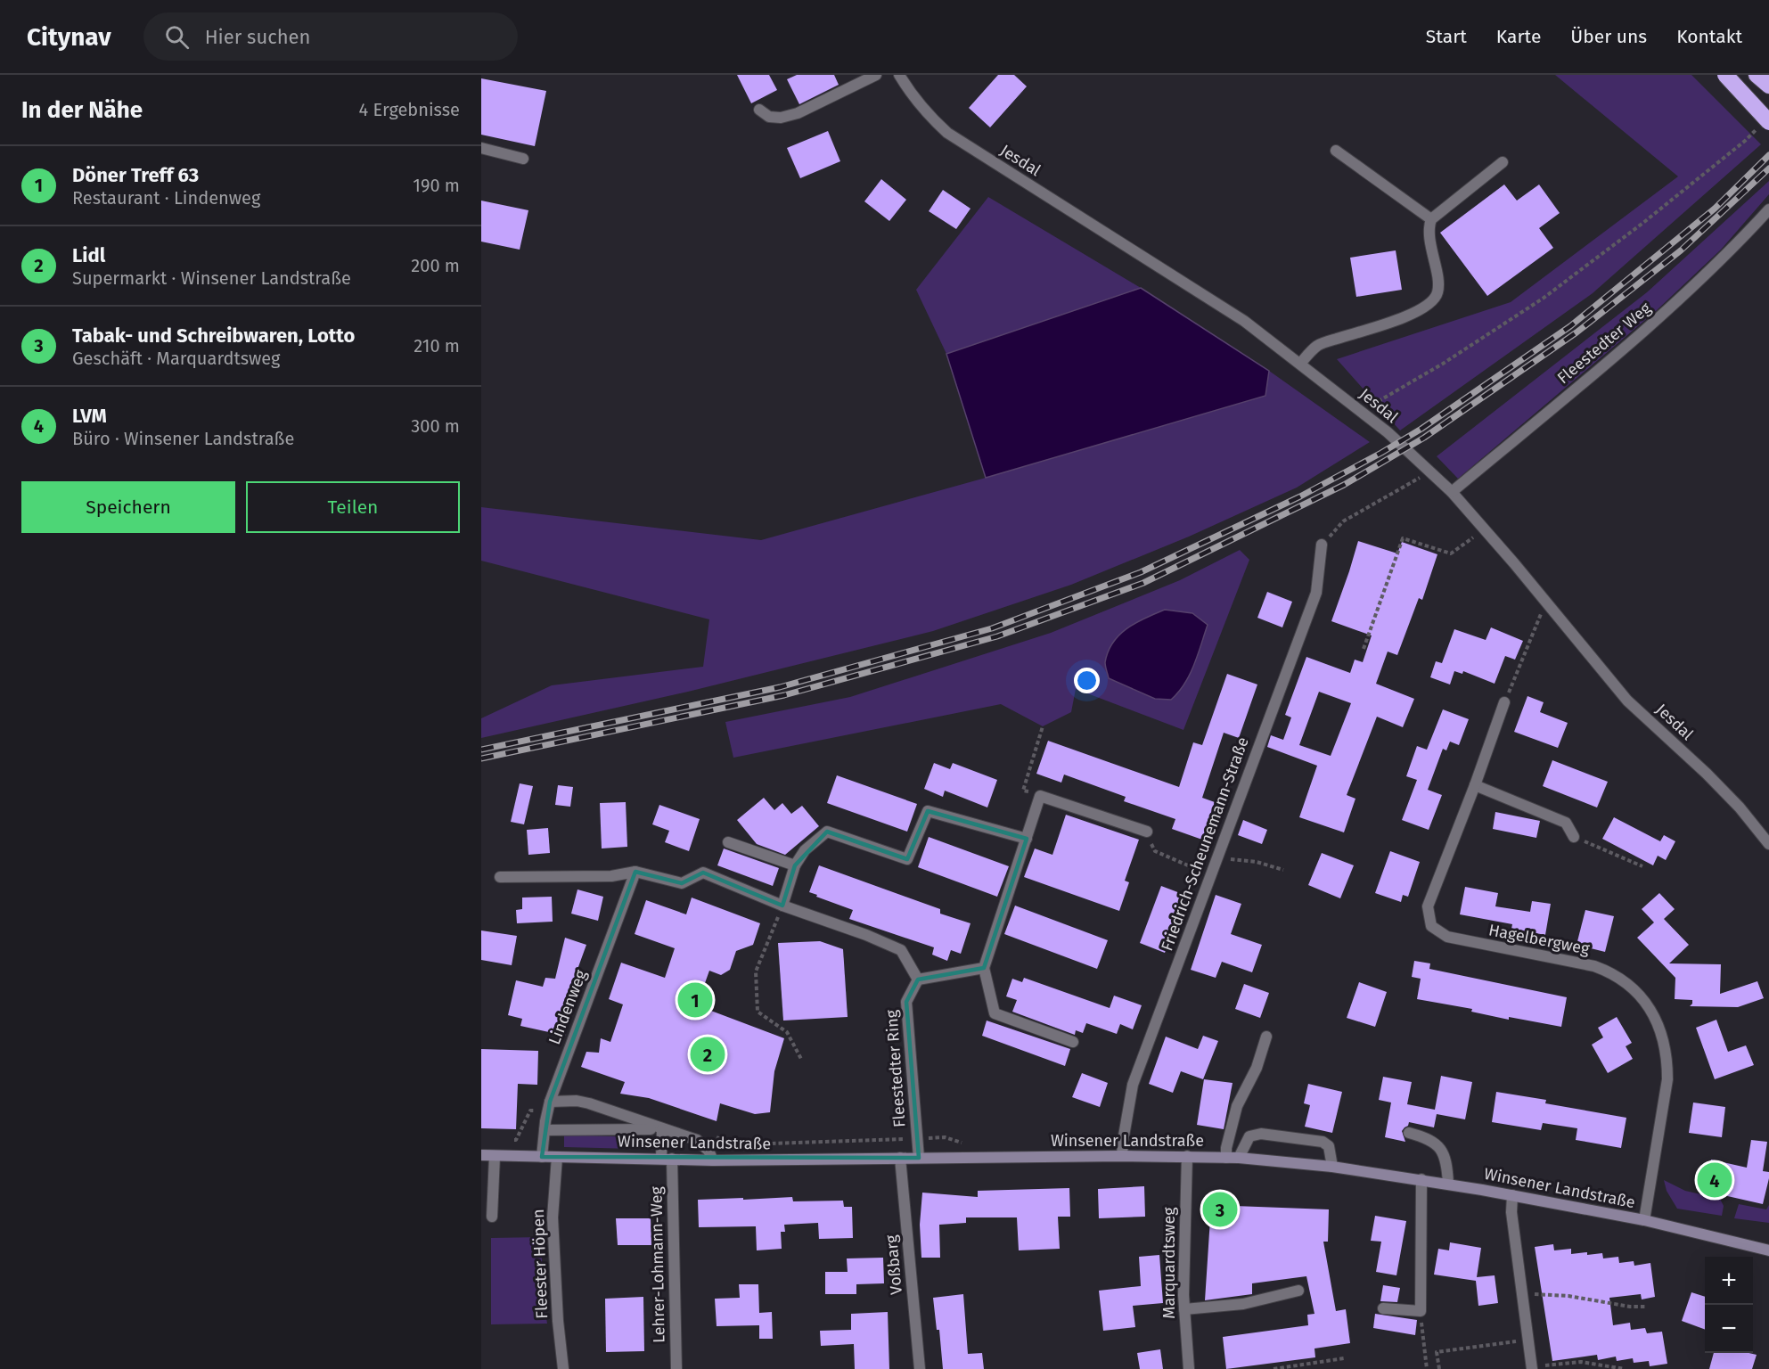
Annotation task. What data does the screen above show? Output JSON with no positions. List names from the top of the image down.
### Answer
{
  "streets": {
    "street": [
      "Jesdal",
      "Fleestedter Weg",
      "Friedrich-Scheunemann-Straße",
      "Hagelbergweg",
      "Lindenweg",
      "Fleestedter Ring",
      "Winsener Landstraße",
      "Marquardtsweg",
      "Fleester Höpen",
      "Lehrer-Lohmann-Weg",
      "Voßbarg"
    ]
  },
  "crossings": [
    ["Jesdal", "Fleestedter Weg"],
    ["Friedrich-Scheunemann-Straße", "Winsener Landstraße"],
    ["Hagelbergweg", "Winsener Landstraße"],
    ["Lindenweg", "Winsener Landstraße"],
    ["Fleestedter Ring", "Winsener Landstraße"],
    ["Winsener Landstraße", "Marquardtsweg"],
    ["Winsener Landstraße", "Fleester Höpen"],
    ["Winsener Landstraße", "Lehrer-Lohmann-Weg"],
    ["Winsener Landstraße", "Voßbarg"]
  ],
  "page": {
    "header": "Citynav",
    "search": "Hier suchen",
    "nav": [
      "Start",
      "Karte",
      "Über uns",
      "Kontakt"
    ],
    "heading": ["In der Nähe", "4 Ergebnisse"],
    "list": [
      {
        "mark": "1",
        "name": "Döner Treff 63",
        "note": "Restaurant · Lindenweg",
        "value": "190 m"
      },
      {
        "mark": "2",
        "name": "Lidl",
        "note": "Supermarkt · Winsener Landstraße",
        "value": "200 m"
      },
      {
        "mark": "3",
        "name": "Tabak- und Schreibwaren, Lotto",
        "note": "Geschäft · Marquardtsweg",
        "value": "210 m"
      },
      {
        "mark": "4",
        "name": "LVM",
        "note": "Büro · Winsener Landstraße",
        "value": "300 m"
      }
    ],
    "buttons": ["Speichern", "Teilen"],
    "pins": [
      "1",
      "2",
      "4",
      "3"
    ],
    "map_buttons": ["+", "−"]
  }
}
